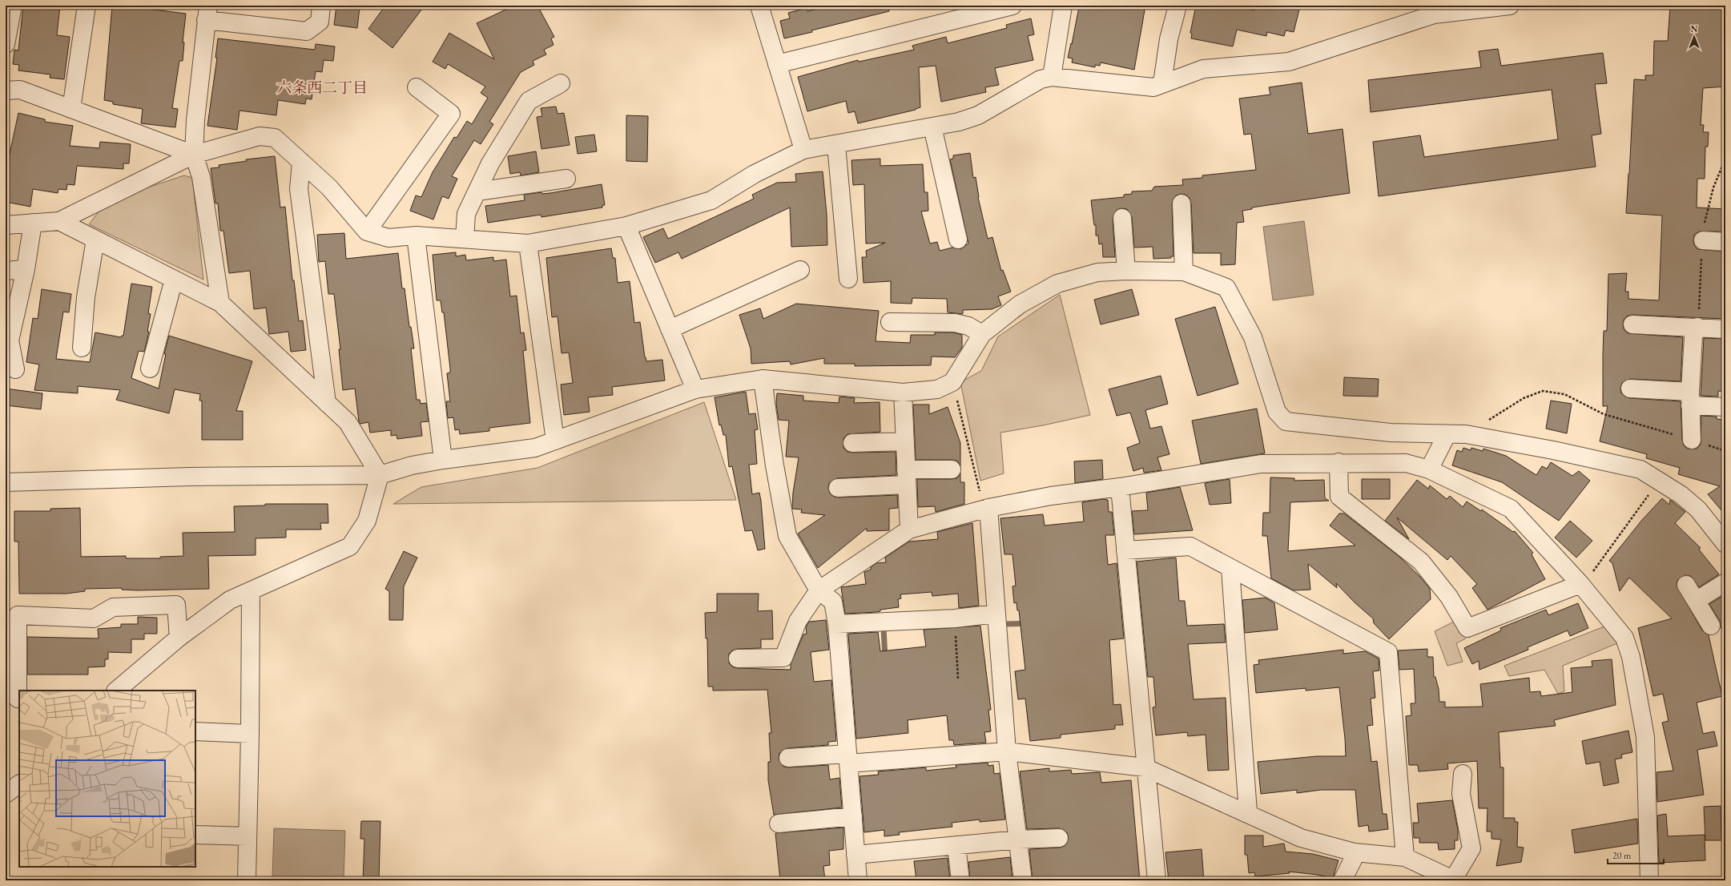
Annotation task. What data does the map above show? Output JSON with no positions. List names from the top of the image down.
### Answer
{
  "districts": ["六条西二丁目"],
  "scale_bar": "20 m",
  "north": "top"
}
